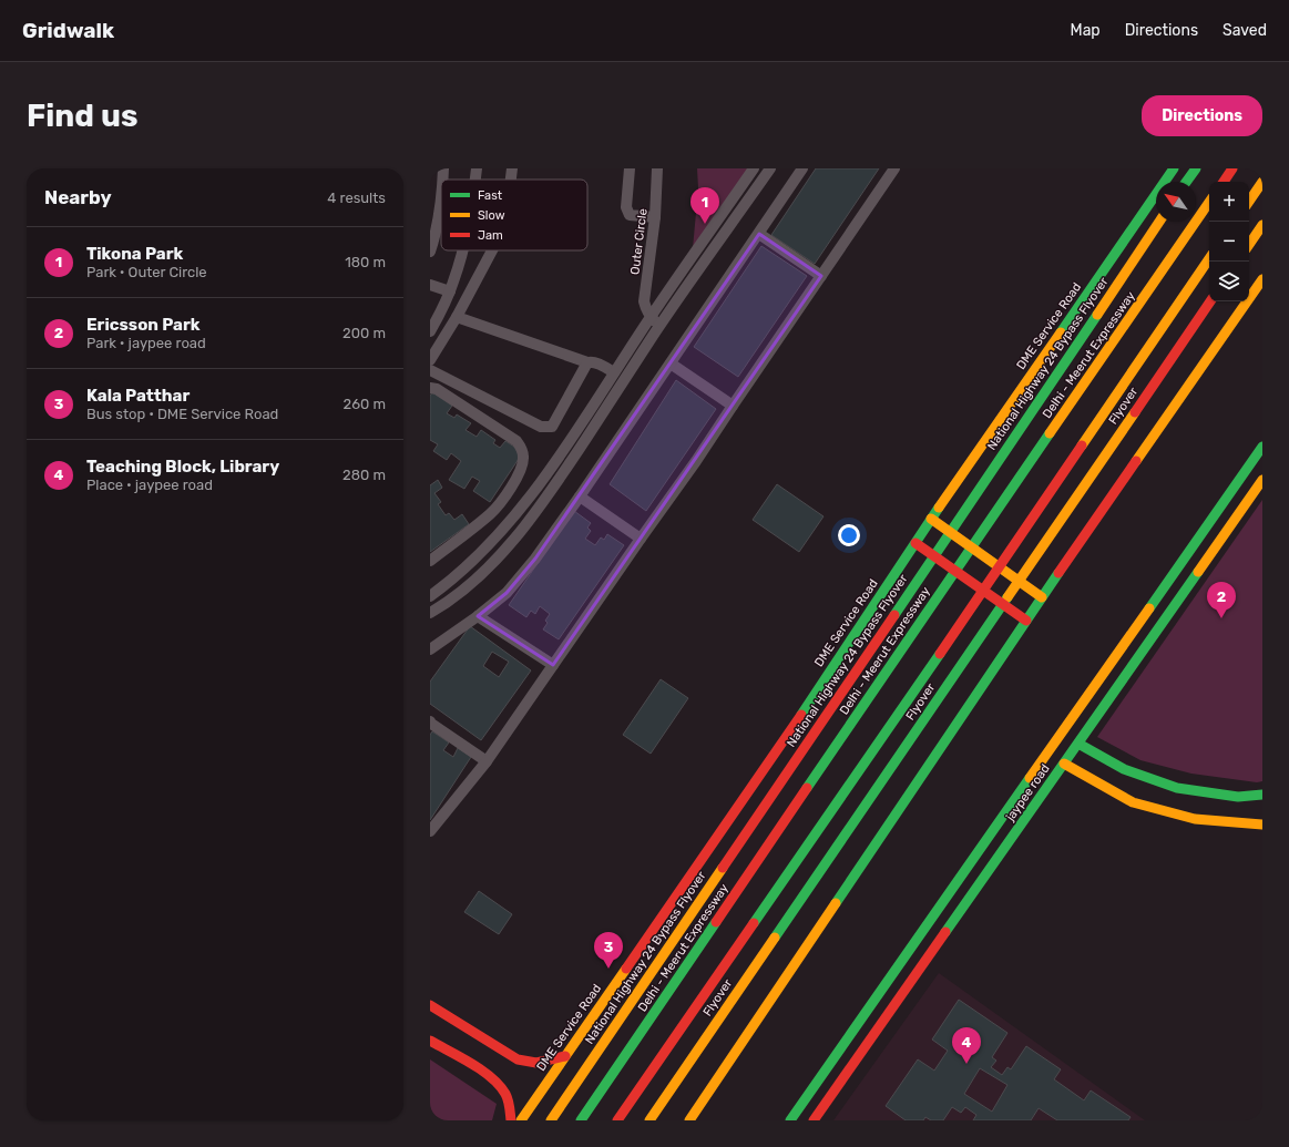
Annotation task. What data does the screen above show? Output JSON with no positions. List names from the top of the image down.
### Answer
{
  "streets": {
    "main road": [
      "DME Service Road",
      "Delhi - Meerut Expressway",
      "National Highway 24 Bypass Flyover",
      "Flyover",
      "jaypee road"
    ],
    "street": ["Outer Circle"]
  },
  "legend": ["Fast", "Slow", "Jam"],
  "north": "top left",
  "page": {
    "header": "Gridwalk",
    "nav": ["Map", "Directions", "Saved"],
    "buttons": "Directions",
    "title": "Find us",
    "heading": ["Nearby", "4 results"],
    "map_buttons": ["+", "−"],
    "pins": [
      "1",
      "2",
      "3",
      "4"
    ],
    "list": [
      {
        "mark": "1",
        "name": "Tikona Park",
        "note": "Park · Outer Circle",
        "value": "180 m"
      },
      {
        "mark": "2",
        "name": "Ericsson Park",
        "note": "Park · jaypee road",
        "value": "200 m"
      },
      {
        "mark": "3",
        "name": "Kala Patthar",
        "note": "Bus stop · DME Service Road",
        "value": "260 m"
      },
      {
        "mark": "4",
        "name": "Teaching Block, Library",
        "note": "Place · jaypee road",
        "value": "280 m"
      }
    ]
  }
}
